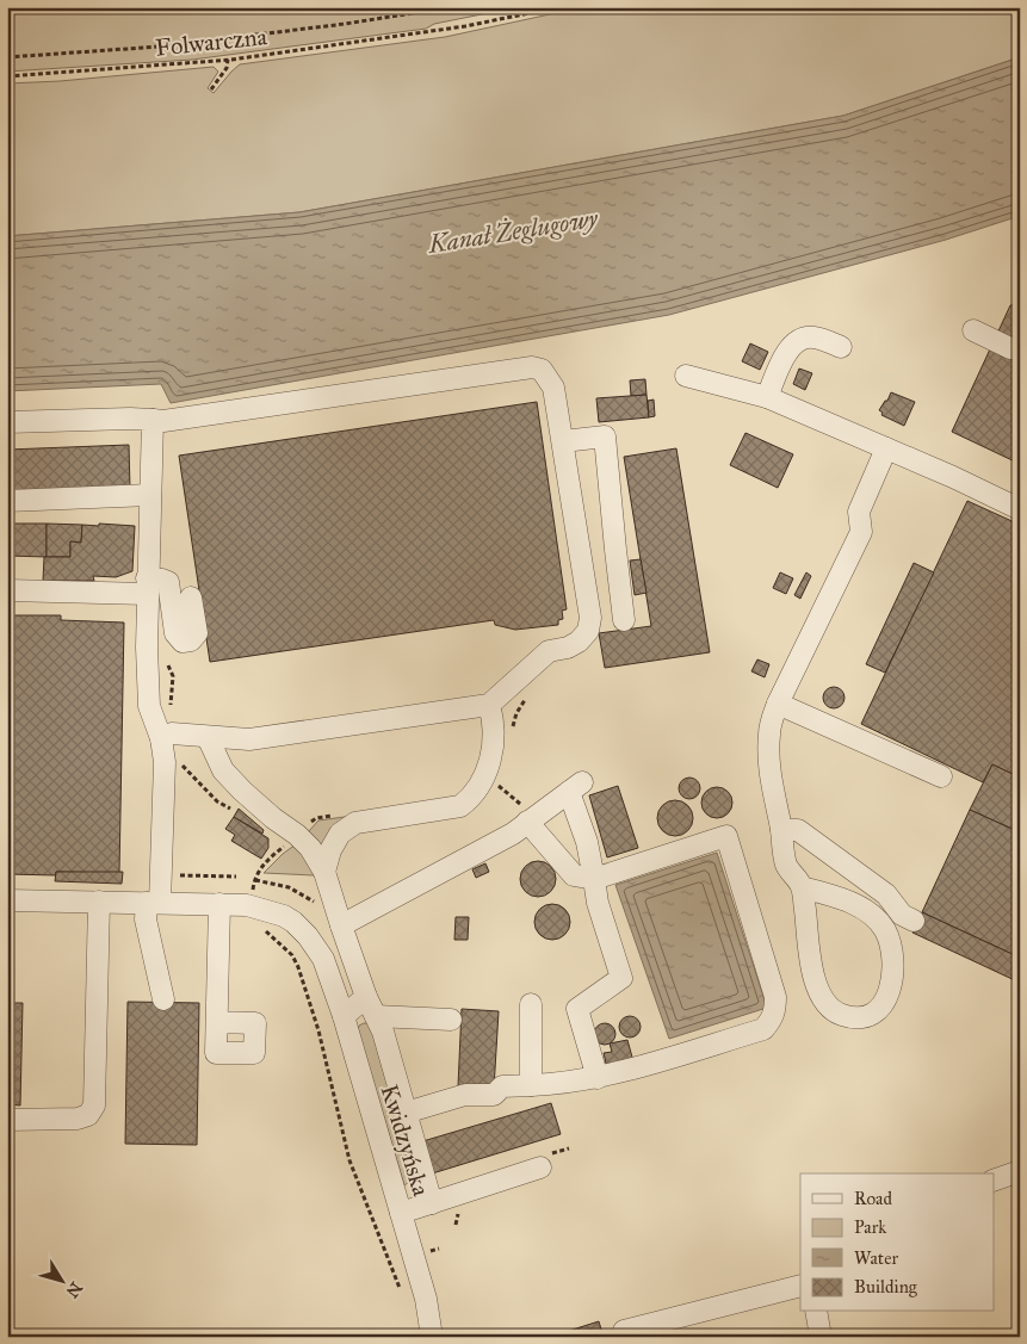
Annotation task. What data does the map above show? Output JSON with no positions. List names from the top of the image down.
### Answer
{
  "streets": {
    "lane": ["Kwidzyńska"],
    "path": ["Folwarczna"]
  },
  "water": ["Kanał Żeglugowy"],
  "legend": [
    "Road",
    "Park",
    "Water",
    "Building"
  ],
  "north": "bottom right"
}
